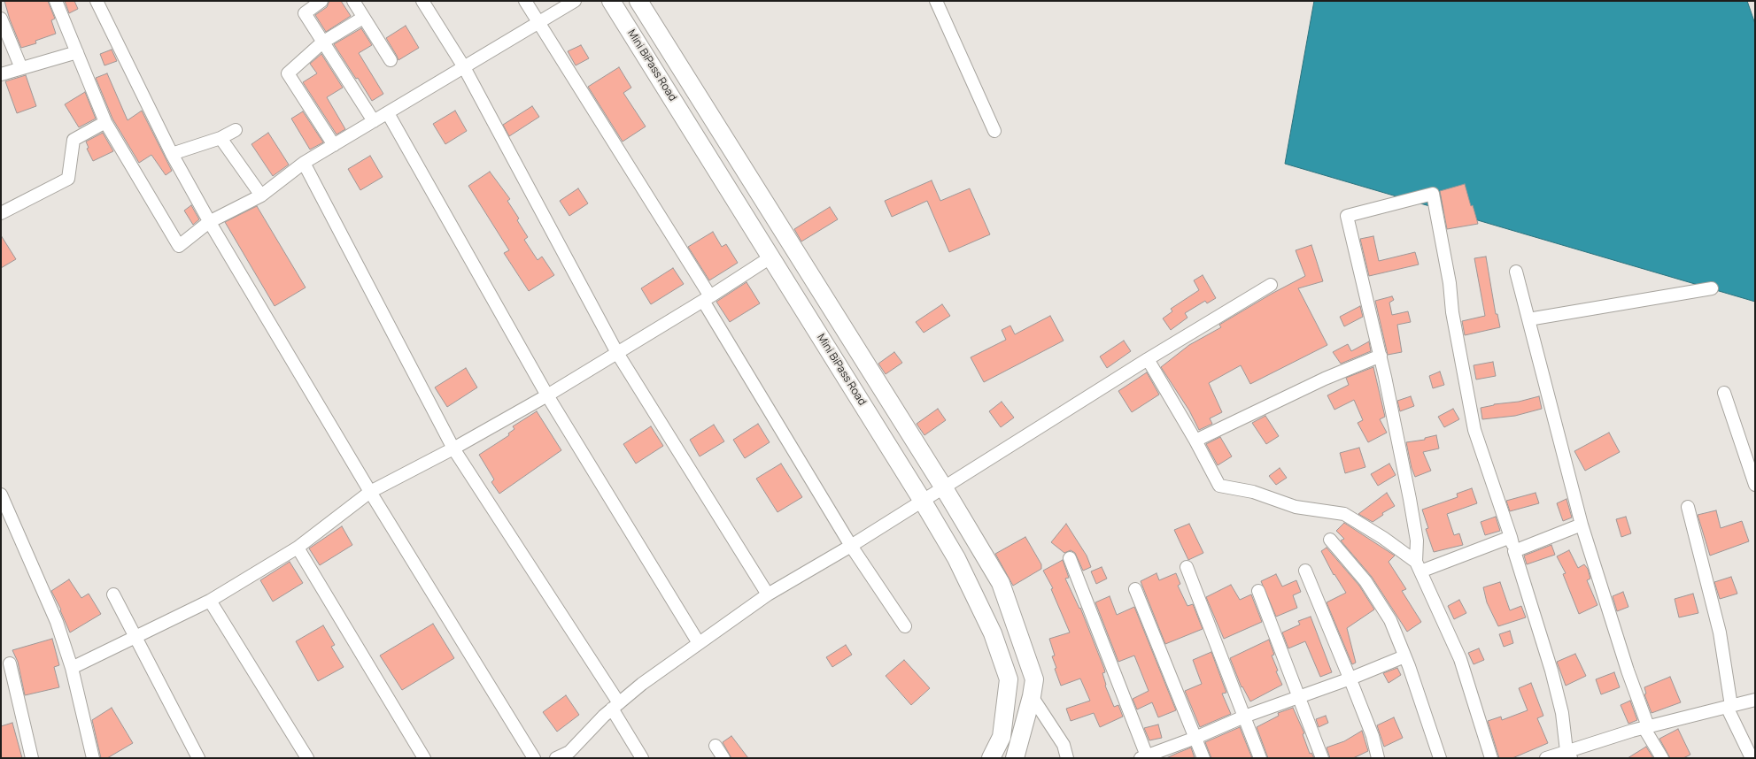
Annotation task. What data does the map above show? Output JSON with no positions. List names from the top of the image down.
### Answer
{
  "streets": {
    "street": ["Mini BiPass Road"]
  }
}
